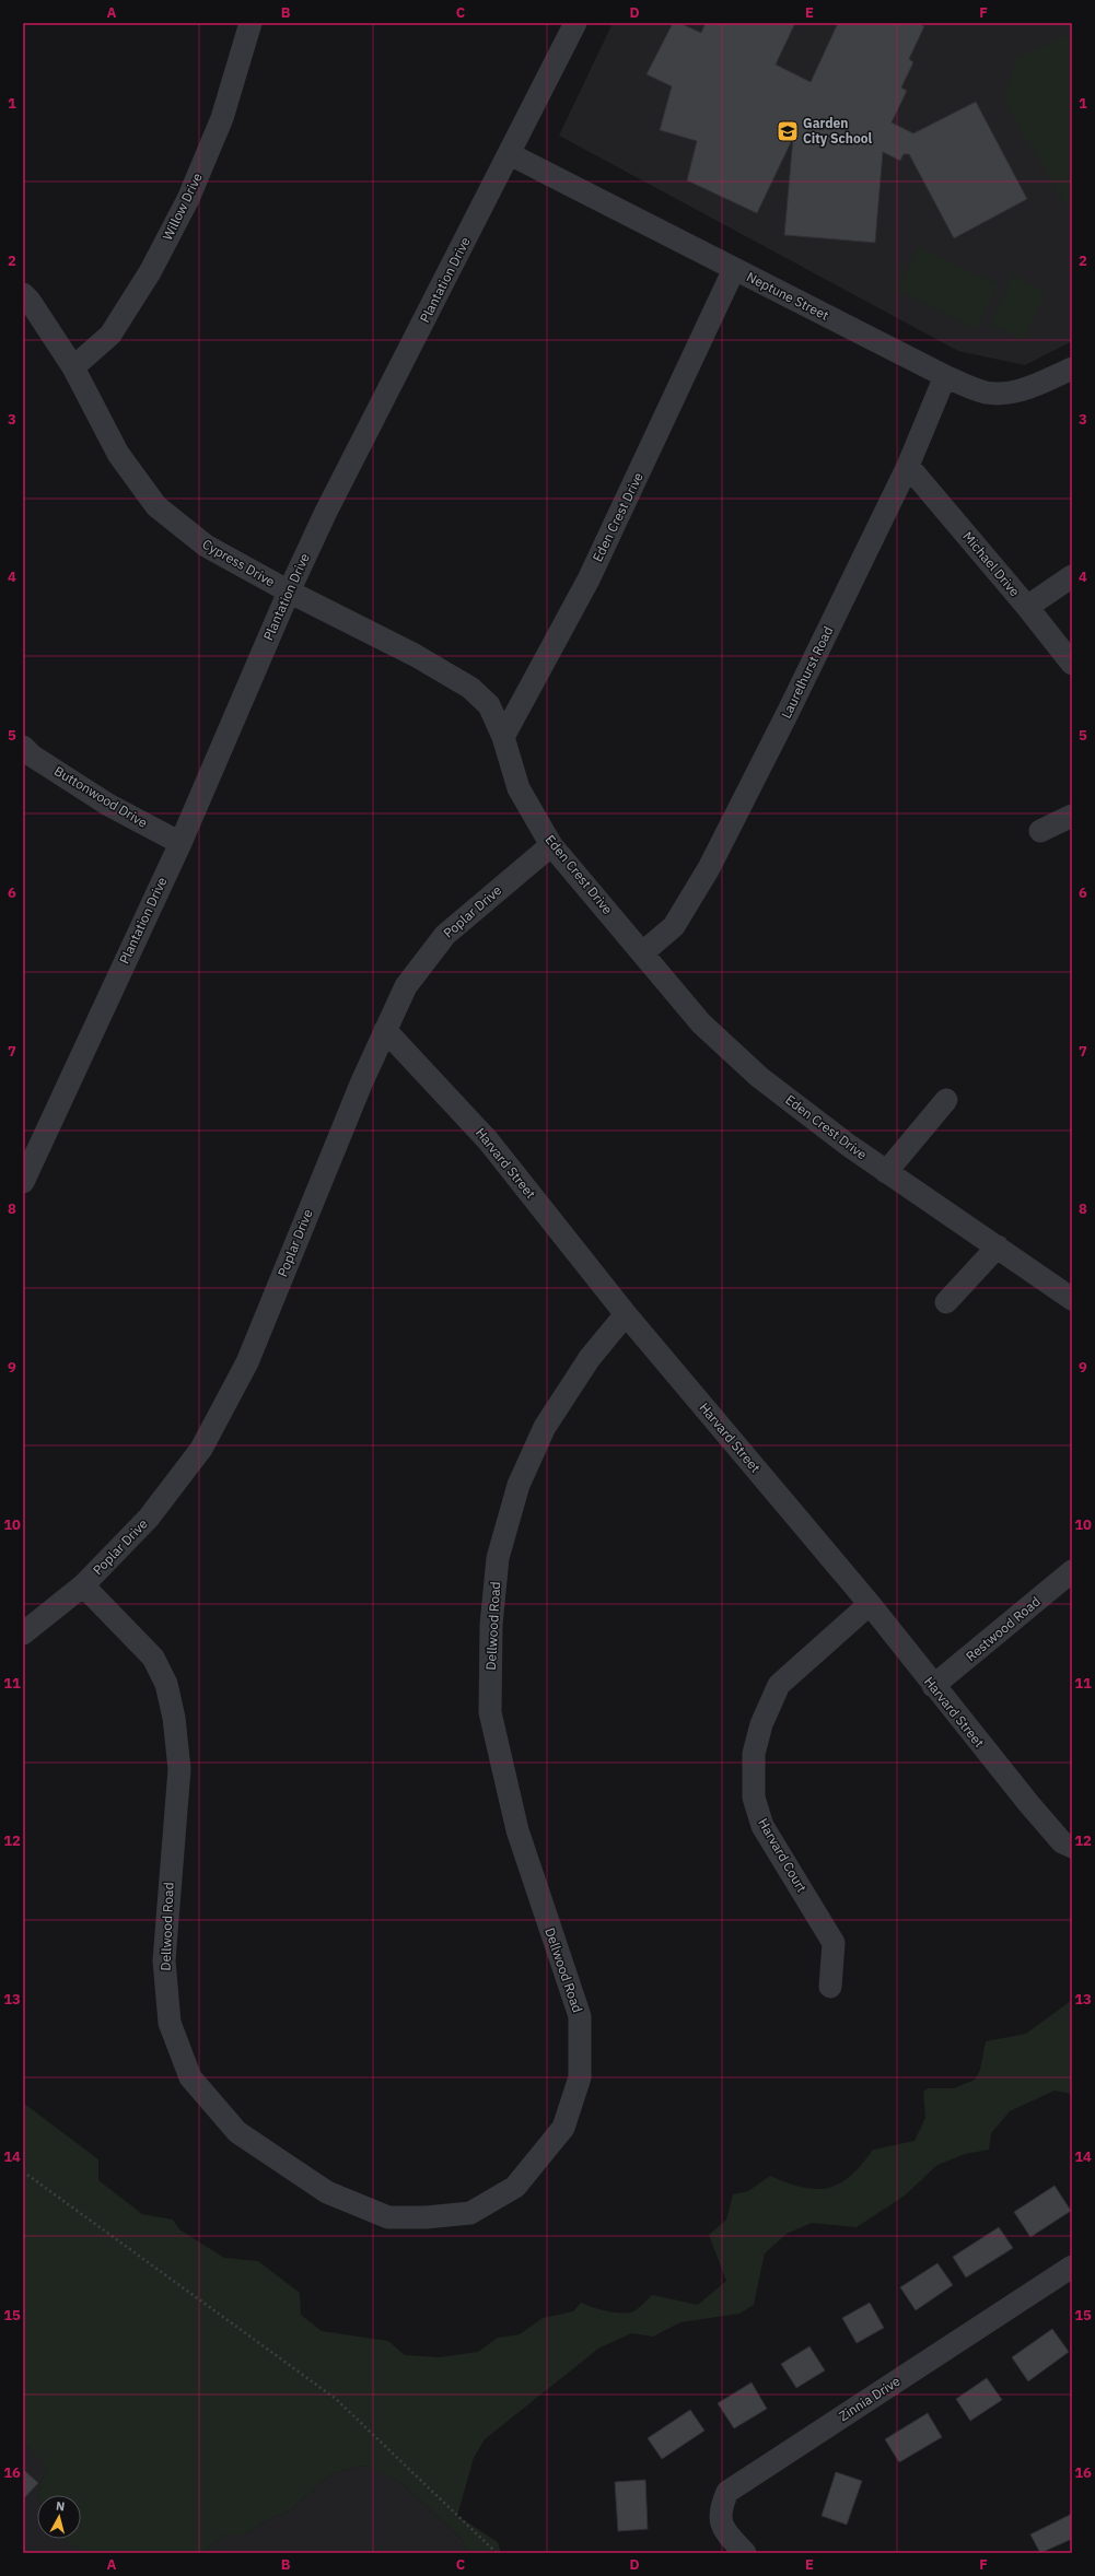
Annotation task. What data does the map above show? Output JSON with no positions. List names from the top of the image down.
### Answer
{
  "streets": {
    "street": [
      "Willow Drive",
      "Plantation Drive",
      "Neptune Street",
      "Eden Crest Drive",
      "Cypress Drive",
      "Michael Drive",
      "Laurelhurst Road",
      "Buttonwood Drive",
      "Poplar Drive",
      "Harvard Street",
      "Dellwood Road",
      "Restwood Road",
      "Harvard Court",
      "Zinnia Drive"
    ]
  },
  "crossings": [
    ["Willow Drive", "Cypress Drive"],
    ["Plantation Drive", "Neptune Street"],
    ["Plantation Drive", "Cypress Drive"],
    ["Plantation Drive", "Buttonwood Drive"],
    ["Neptune Street", "Eden Crest Drive"],
    ["Neptune Street", "Laurelhurst Road"],
    ["Eden Crest Drive", "Cypress Drive"],
    ["Eden Crest Drive", "Laurelhurst Road"],
    ["Eden Crest Drive", "Poplar Drive"],
    ["Michael Drive", "Laurelhurst Road"],
    ["Poplar Drive", "Harvard Street"],
    ["Poplar Drive", "Dellwood Road"],
    ["Harvard Street", "Dellwood Road"],
    ["Harvard Street", "Restwood Road"],
    ["Harvard Street", "Harvard Court"]
  ],
  "places": {
    "school or university": ["Garden City School"]
  },
  "north": "top",
  "grid": {
    "columns": [
      "A",
      "B",
      "C",
      "D",
      "E",
      "F"
    ],
    "rows": [
      "1",
      "2",
      "3",
      "4",
      "5",
      "6",
      "7",
      "8",
      "9",
      "10",
      "11",
      "12",
      "13",
      "14",
      "15",
      "16"
    ]
  }
}
